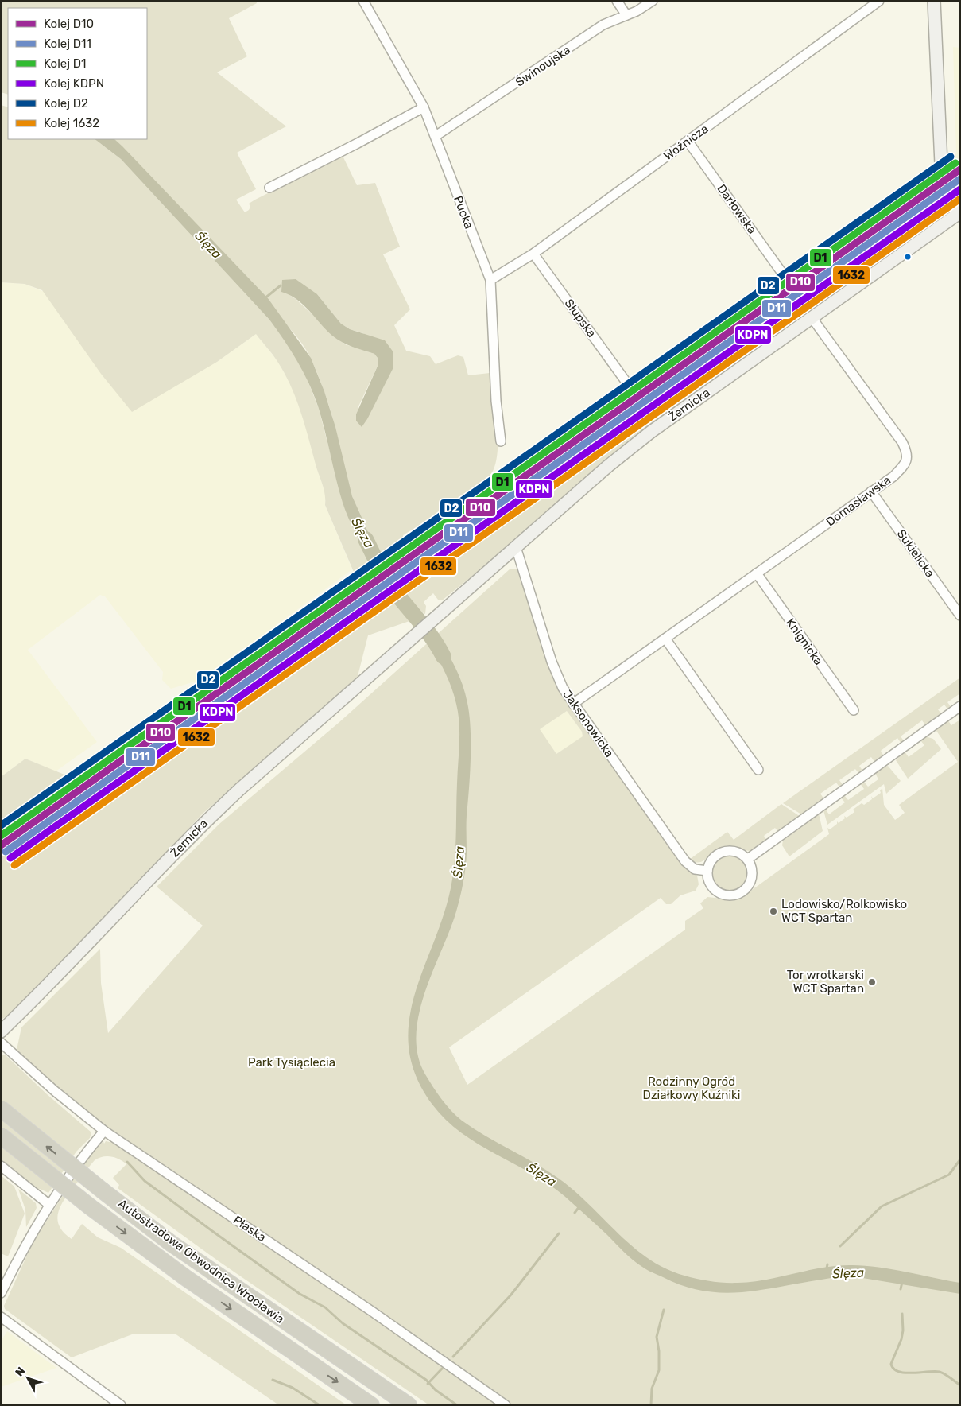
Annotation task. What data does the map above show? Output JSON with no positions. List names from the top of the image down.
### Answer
{
  "streets": {
    "highway": ["Autostradowa Obwodnica Wrocławia"],
    "street": [
      "Świnoujska",
      "Woźnicza",
      "Darłowska",
      "Pucka",
      "Słupska",
      "Żernicka",
      "Domasławska",
      "Sukielicka",
      "Knignicka",
      "Jaksonowicka",
      "Płaska"
    ]
  },
  "crossings": [
    ["Świnoujska", "Pucka"],
    ["Woźnicza", "Darłowska"],
    ["Woźnicza", "Pucka"],
    ["Woźnicza", "Słupska"],
    ["Żernicka", "Domasławska"],
    ["Żernicka", "Jaksonowicka"],
    ["Domasławska", "Sukielicka"],
    ["Domasławska", "Knignicka"],
    ["Domasławska", "Jaksonowicka"]
  ],
  "water": ["Ślęza"],
  "parks": ["Park Tysiąclecia", "Rodzinny Ogród Działkowy Kuźniki"],
  "places": ["Lodowisko/Rolkowisko WCT Spartan", "Tor wrotkarski WCT Spartan"],
  "lines": [
    "rail line D2",
    "rail line D1",
    "rail line D10",
    "rail line D11",
    "rail line KDPN",
    "rail line 1632"
  ],
  "legend": [
    "Kolej D10",
    "Kolej D11",
    "Kolej D1",
    "Kolej KDPN",
    "Kolej D2",
    "Kolej 1632"
  ],
  "north": "top left"
}
